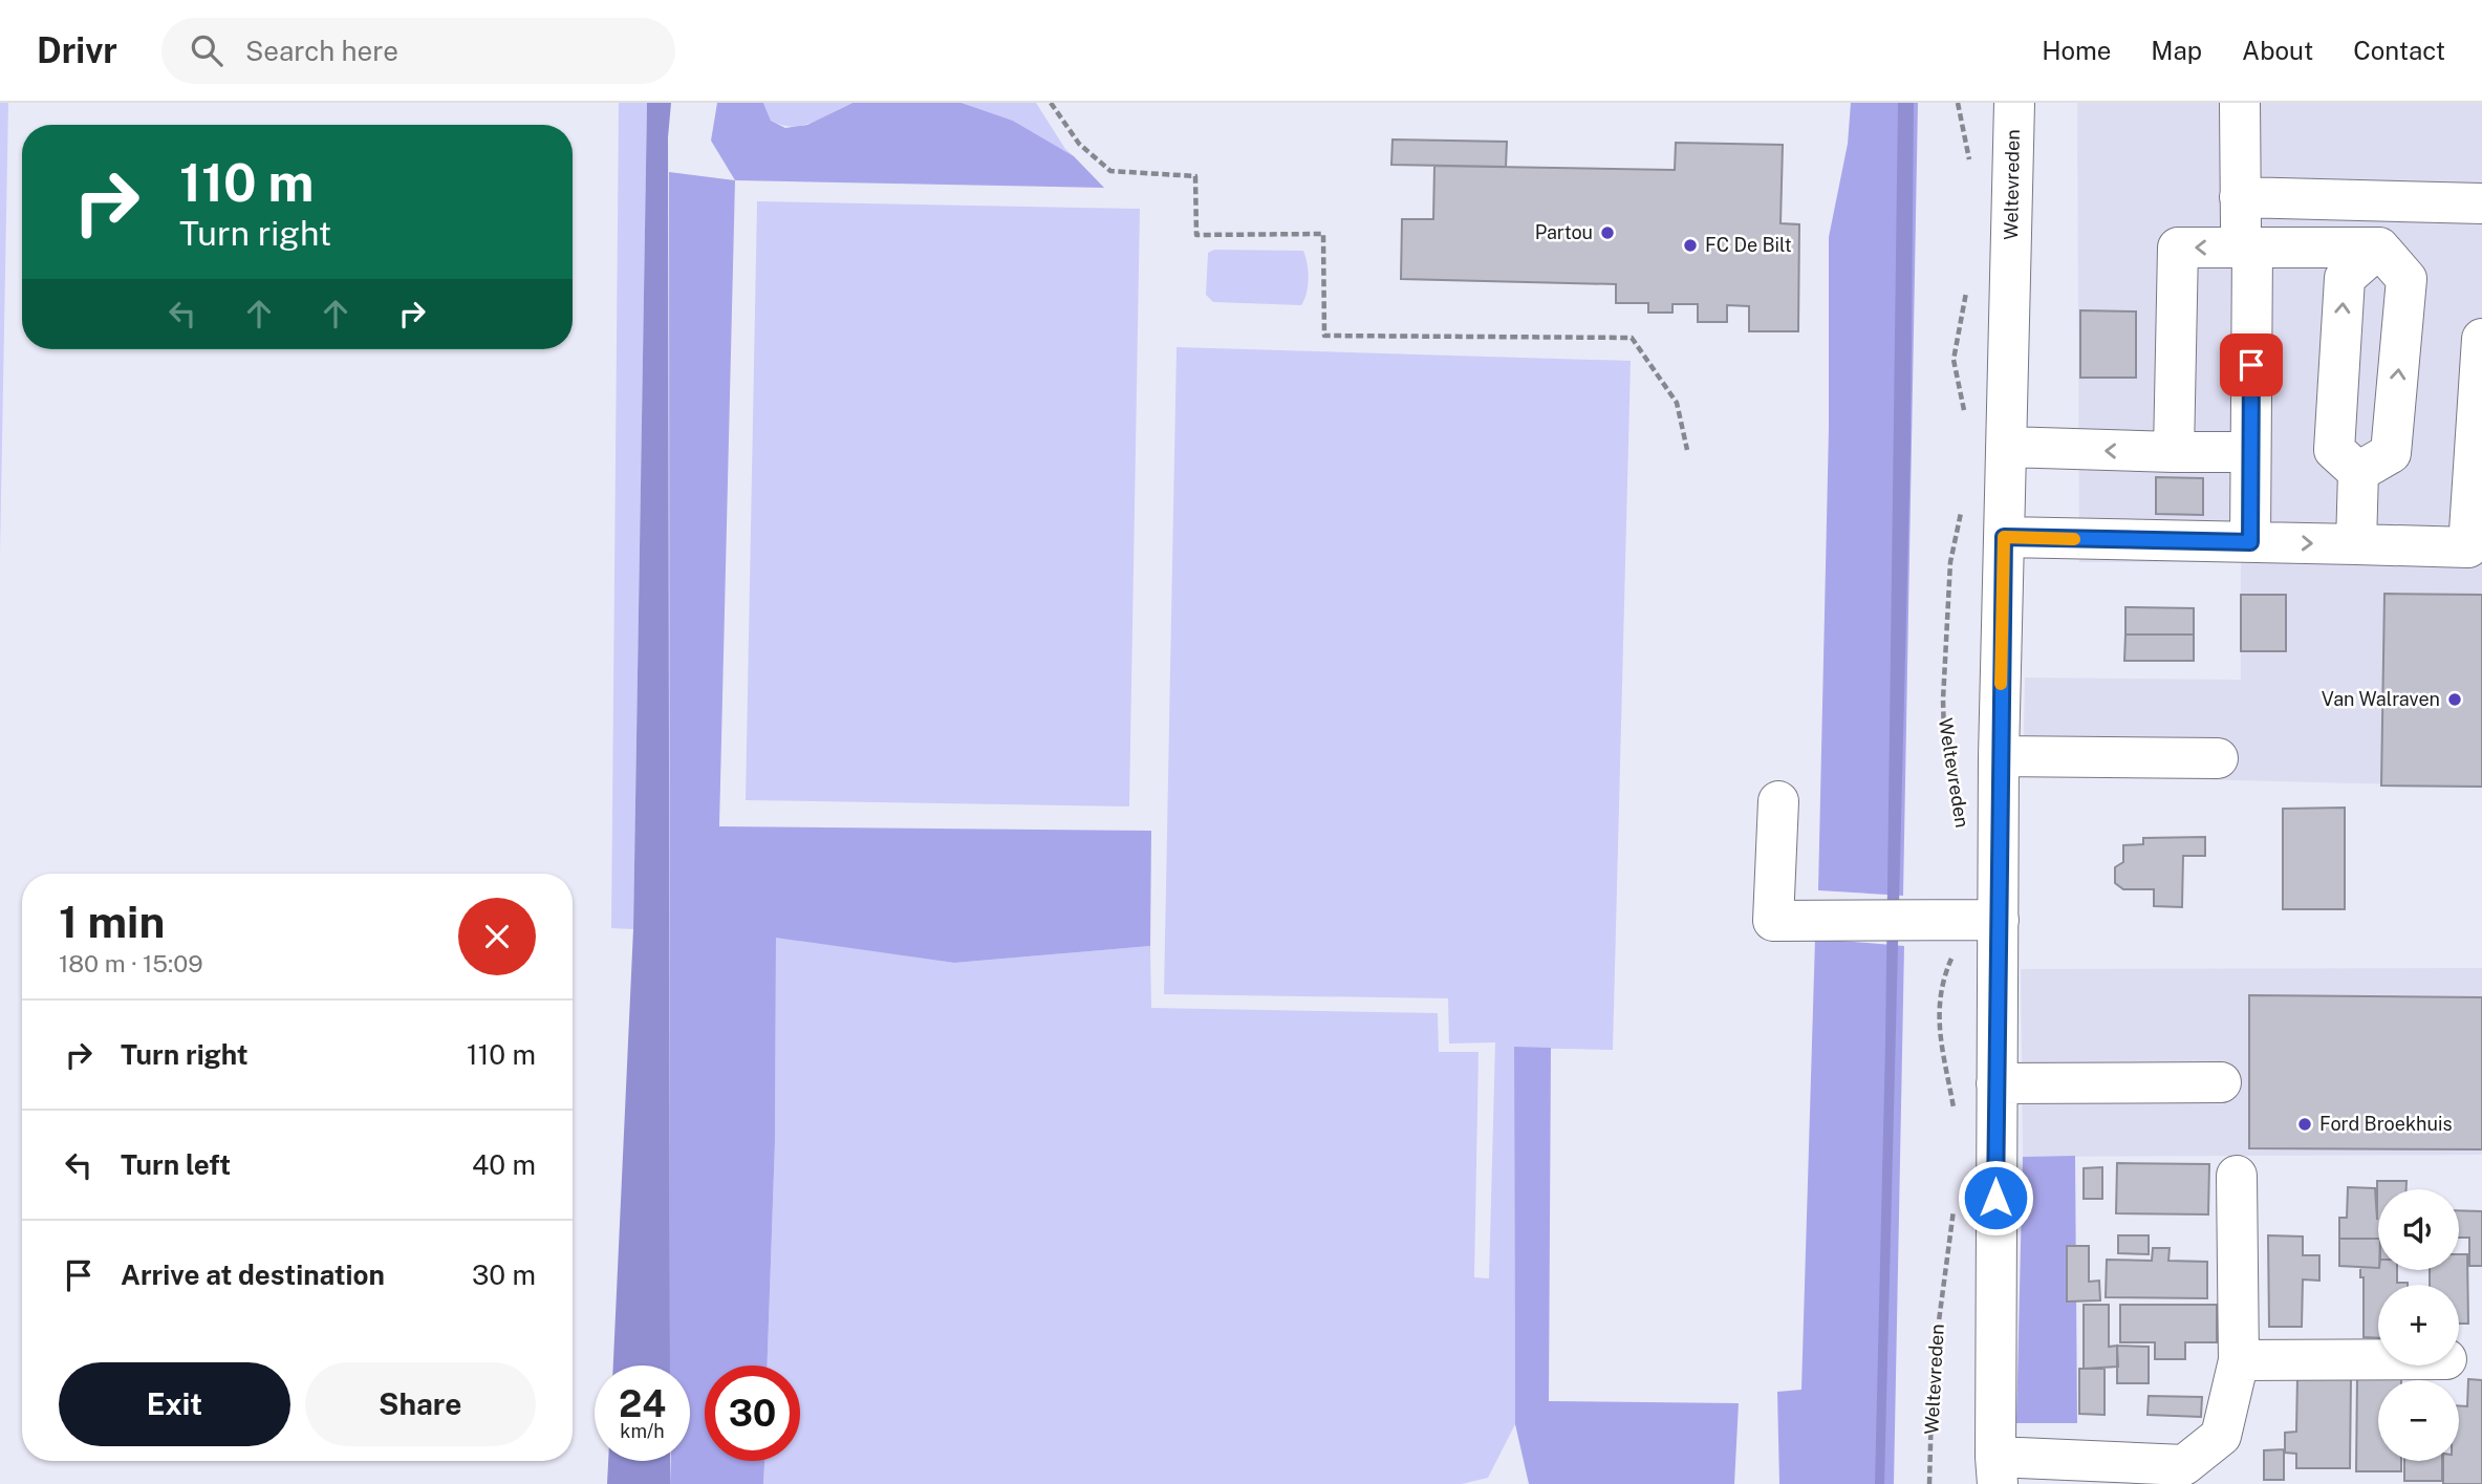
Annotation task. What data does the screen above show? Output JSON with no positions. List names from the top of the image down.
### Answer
{
  "streets": {
    "street": ["Weltevreden"]
  },
  "places": [
    "Partou",
    "FC De Bilt",
    "Van Walraven",
    "Ford Broekhuis"
  ],
  "page": {
    "header": "Drivr",
    "search": "Search here",
    "nav": [
      "Home",
      "Map",
      "About",
      "Contact"
    ],
    "turn": ["110 m", "Turn right"],
    "heading": ["1 min", "180 m · 15:09"],
    "list": [
      {
        "name": "Turn right",
        "value": "110 m"
      },
      {
        "name": "Turn left",
        "value": "40 m"
      },
      {
        "name": "Arrive at destination",
        "value": "30 m"
      }
    ],
    "map_buttons": ["+", "−"],
    "buttons": ["Exit", "Share"],
    "speed": "24 km/h",
    "limit": "30"
  }
}
